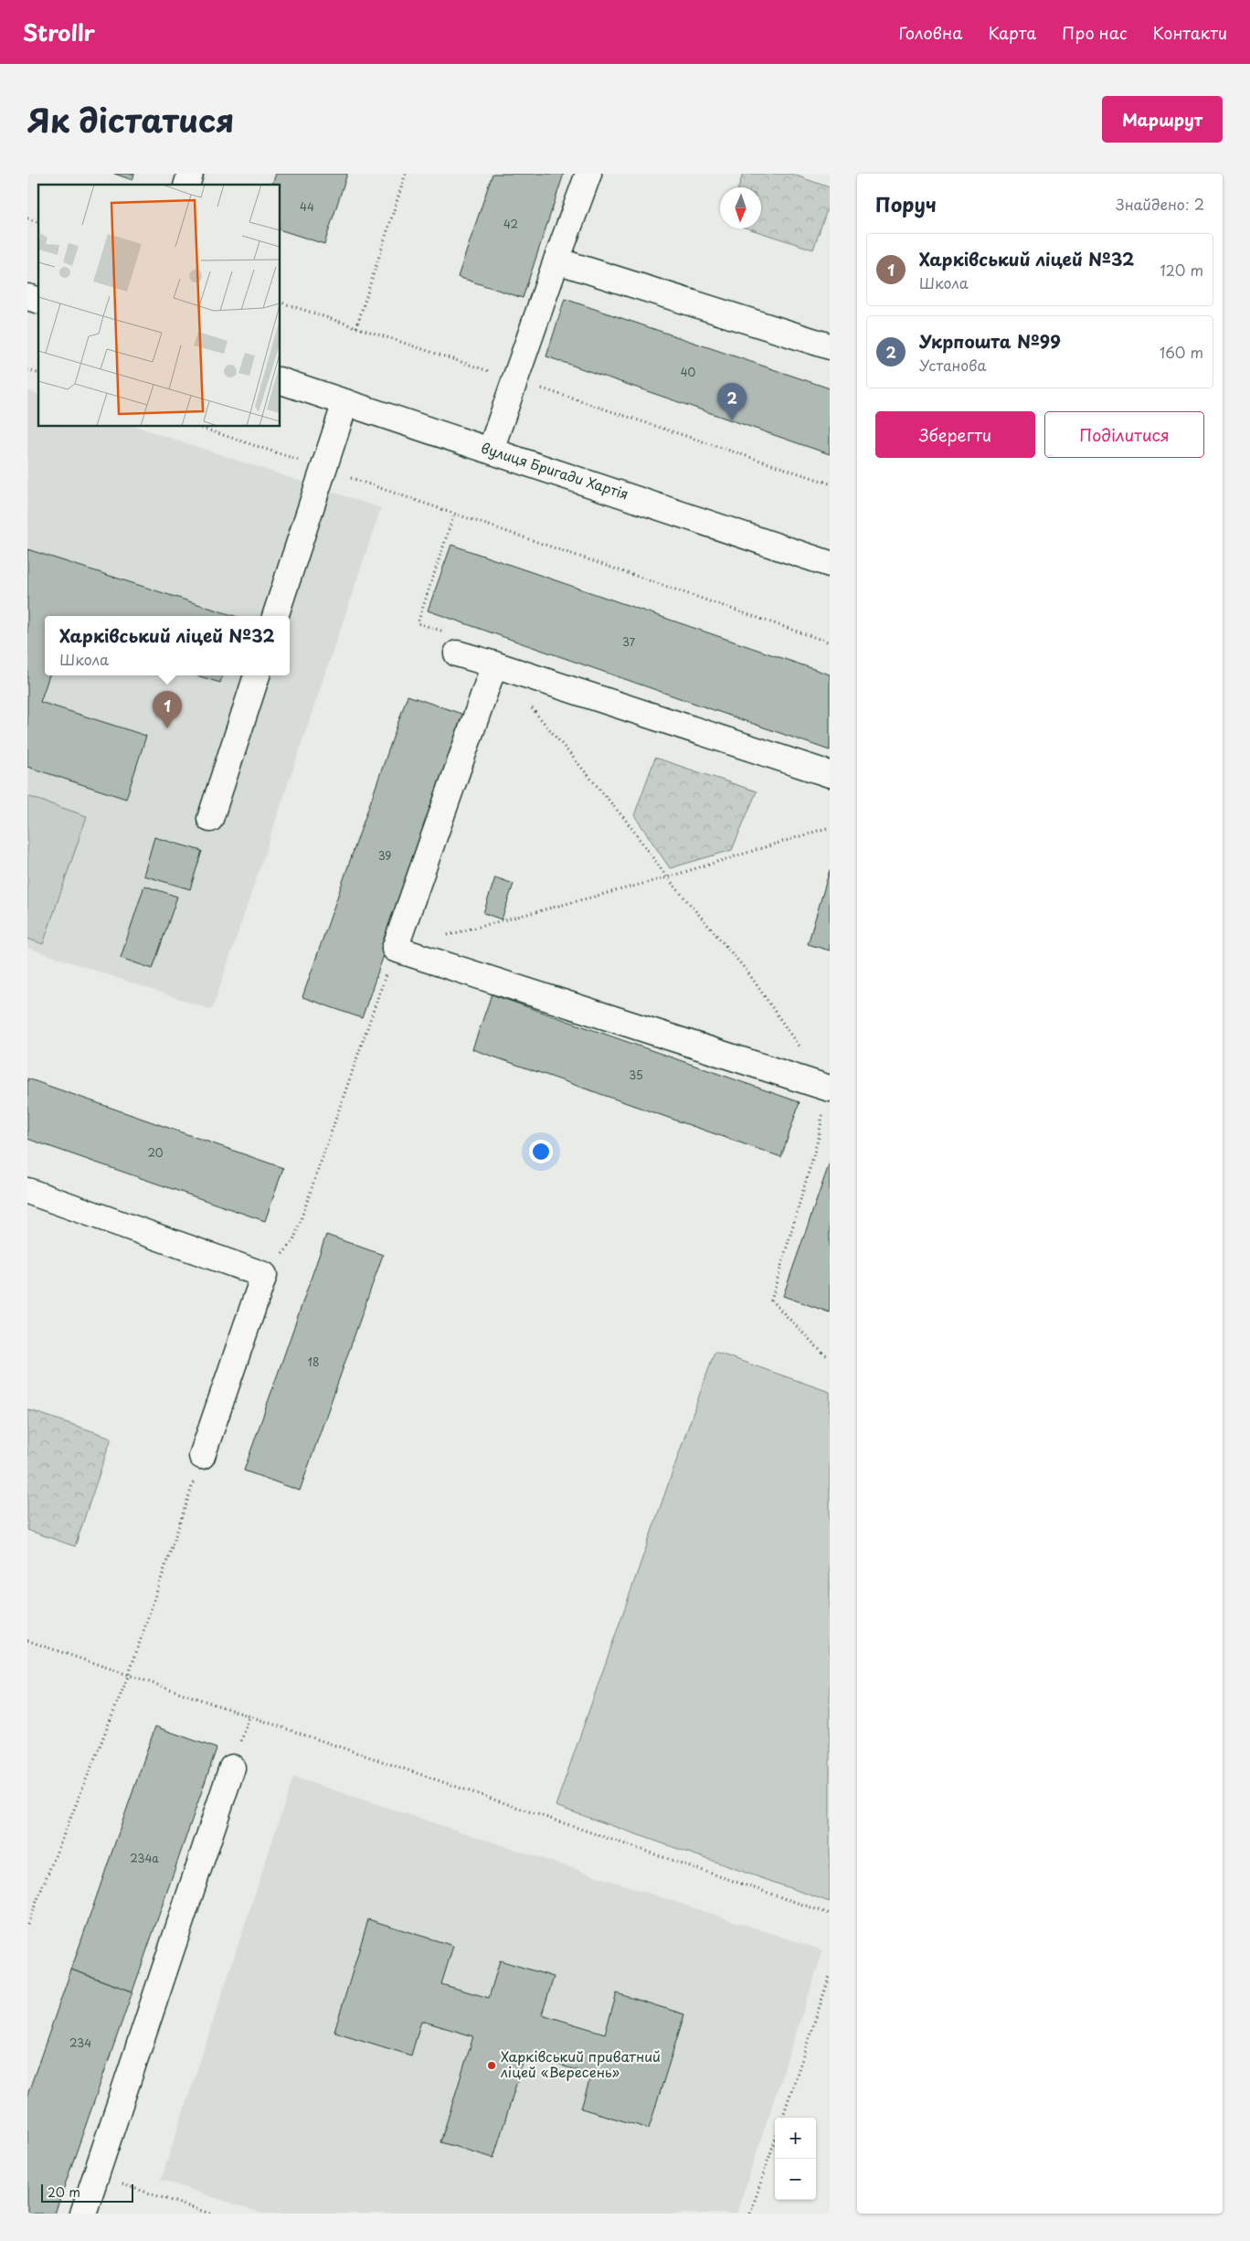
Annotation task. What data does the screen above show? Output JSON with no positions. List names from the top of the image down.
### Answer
{
  "streets": {
    "street": ["вулиця Бригади Хартія"]
  },
  "places": ["Харківський приватний ліцей «Вересень»"],
  "house_numbers": [
    "44",
    "42",
    "40",
    "37",
    "39",
    "35",
    "20",
    "18",
    "234а",
    "234"
  ],
  "scale_bar": "20 m",
  "north": "bottom",
  "page": {
    "header": "Strollr",
    "nav": [
      "Головна",
      "Карта",
      "Про нас",
      "Контакти"
    ],
    "title": "Як дістатися",
    "buttons": [
      "Маршрут",
      ["Зберегти", "Поділитися"]
    ],
    "heading": ["Поруч", "Знайдено: 2"],
    "list": [
      {
        "mark": "1",
        "name": "Харківський ліцей №32",
        "note": "Школа",
        "value": "120 m"
      },
      {
        "mark": "2",
        "name": "Укрпошта №99",
        "note": "Установа",
        "value": "160 m"
      }
    ],
    "pins": ["2", "1"],
    "popup": ["Харківський ліцей №32", "Школа"],
    "map_buttons": ["+", "−"],
    "scale": "20 m"
  }
}
